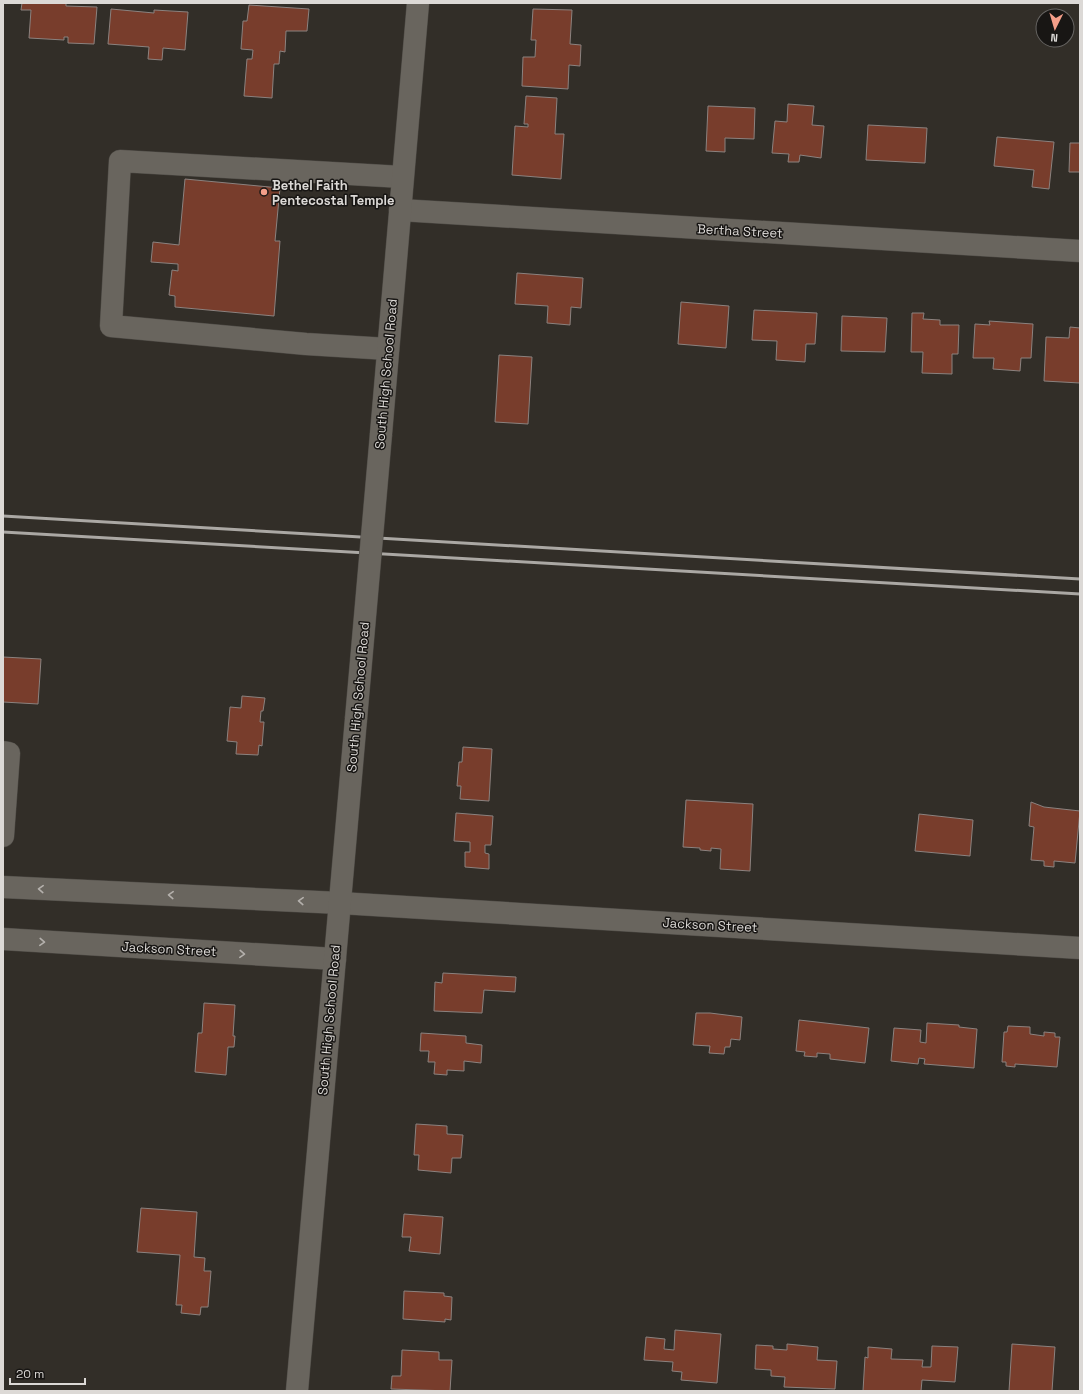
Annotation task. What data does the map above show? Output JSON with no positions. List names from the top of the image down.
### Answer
{
  "streets": {
    "street": ["Bertha Street", "South High School Road", "Jackson Street"]
  },
  "crossings": [
    ["Bertha Street", "South High School Road"],
    ["South High School Road", "Jackson Street"]
  ],
  "places": ["Bethel Faith Pentecostal Temple"],
  "scale_bar": "20 m",
  "north": "bottom"
}
